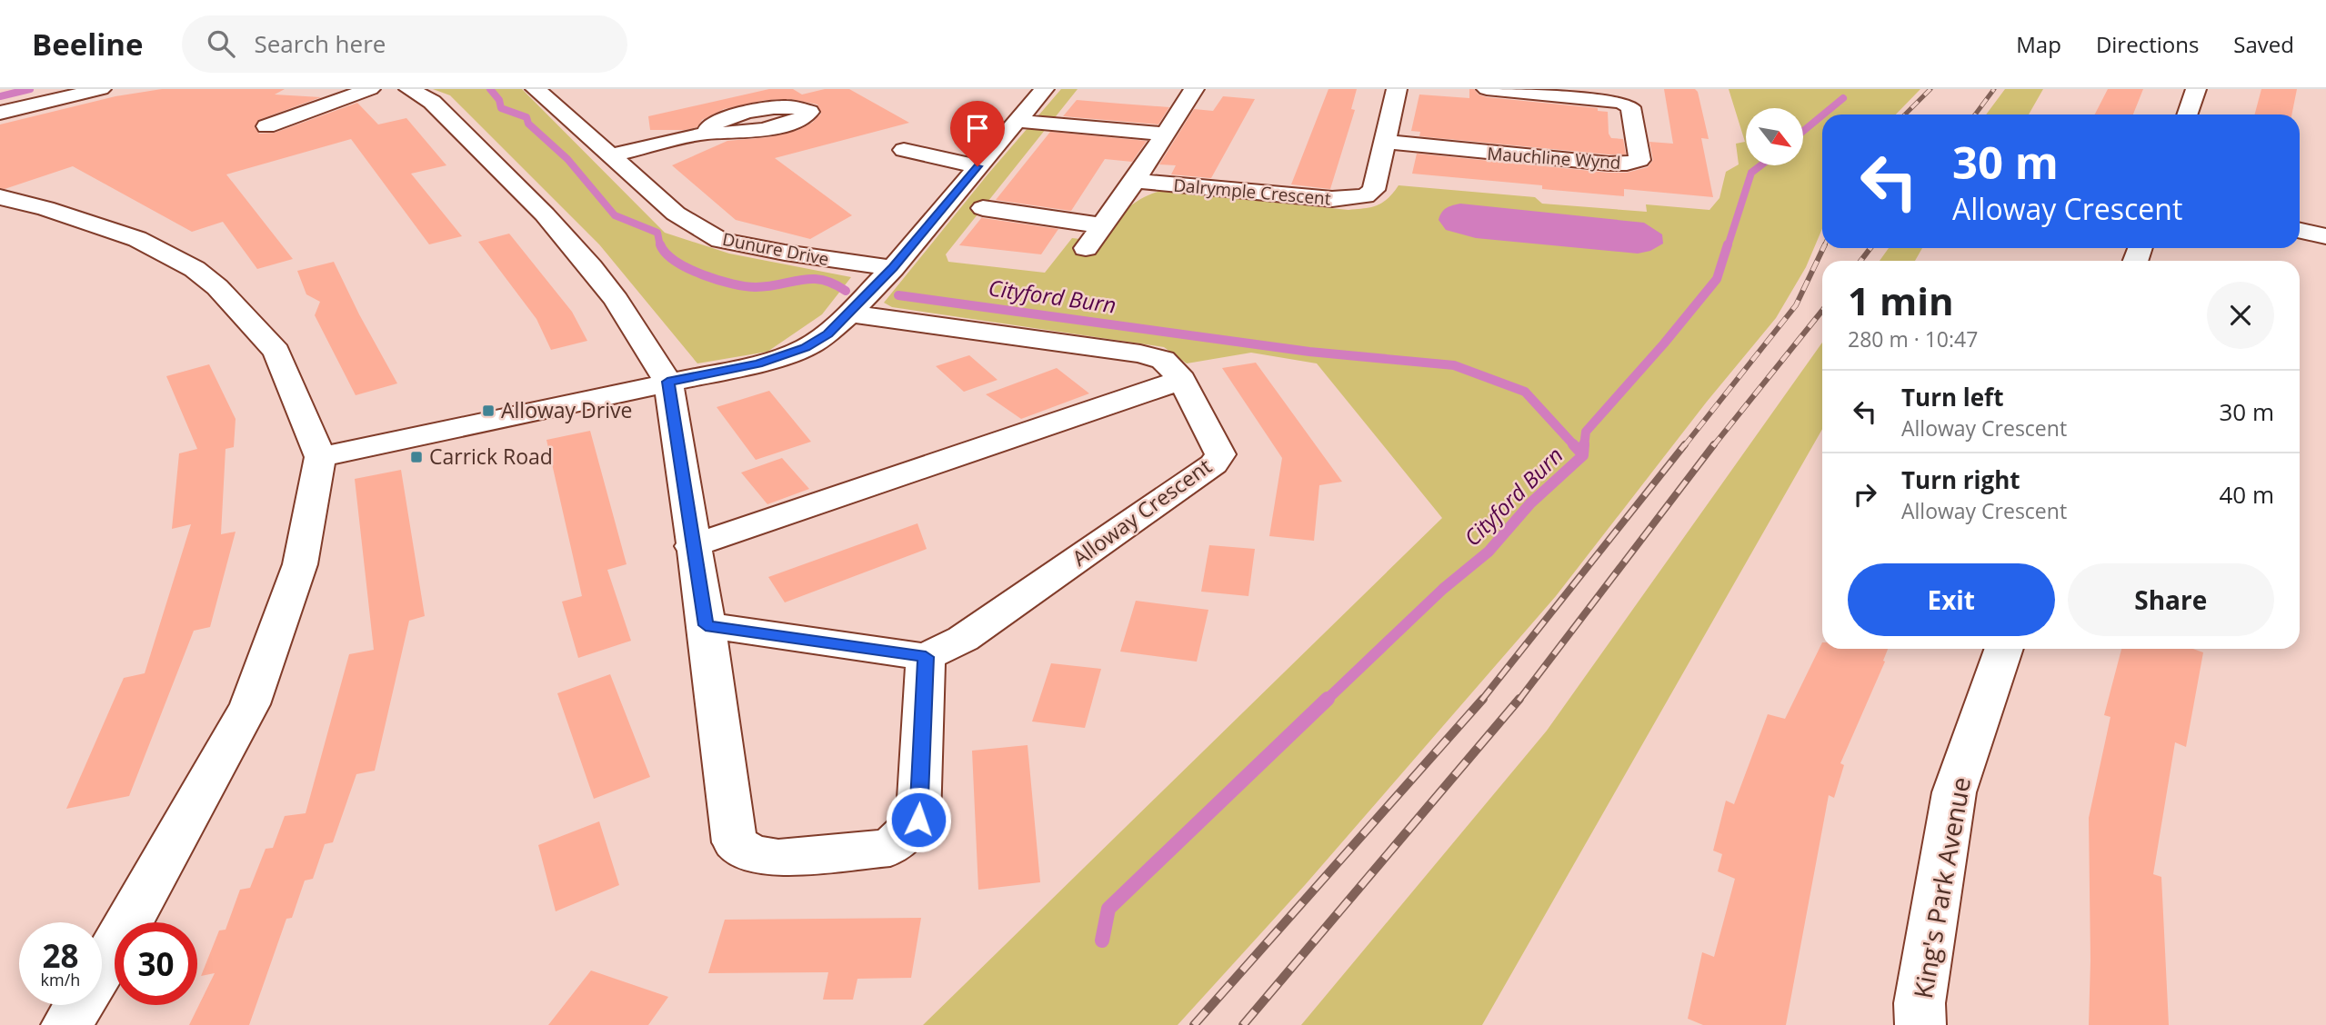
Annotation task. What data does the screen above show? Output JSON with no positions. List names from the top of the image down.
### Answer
{
  "streets": {
    "street": [
      "Mauchline Wynd",
      "Dalrymple Crescent",
      "Dunure Drive",
      "Alloway Crescent",
      "King's Park Avenue"
    ]
  },
  "crossings": [
    ["Mauchline Wynd", "Dalrymple Crescent"]
  ],
  "water": ["Cityford Burn"],
  "places": {
    "transit": ["Alloway Drive", "Carrick Road"]
  },
  "north": "bottom right",
  "page": {
    "header": "Beeline",
    "search": "Search here",
    "nav": ["Map", "Directions", "Saved"],
    "turn": ["30 m", "Alloway Crescent"],
    "heading": ["1 min", "280 m · 10:47"],
    "list": [
      {
        "name": "Turn left",
        "note": "Alloway Crescent",
        "value": "30 m"
      },
      {
        "name": "Turn right",
        "note": "Alloway Crescent",
        "value": "40 m"
      }
    ],
    "buttons": ["Exit", "Share"],
    "speed": "28 km/h",
    "limit": "30"
  }
}
